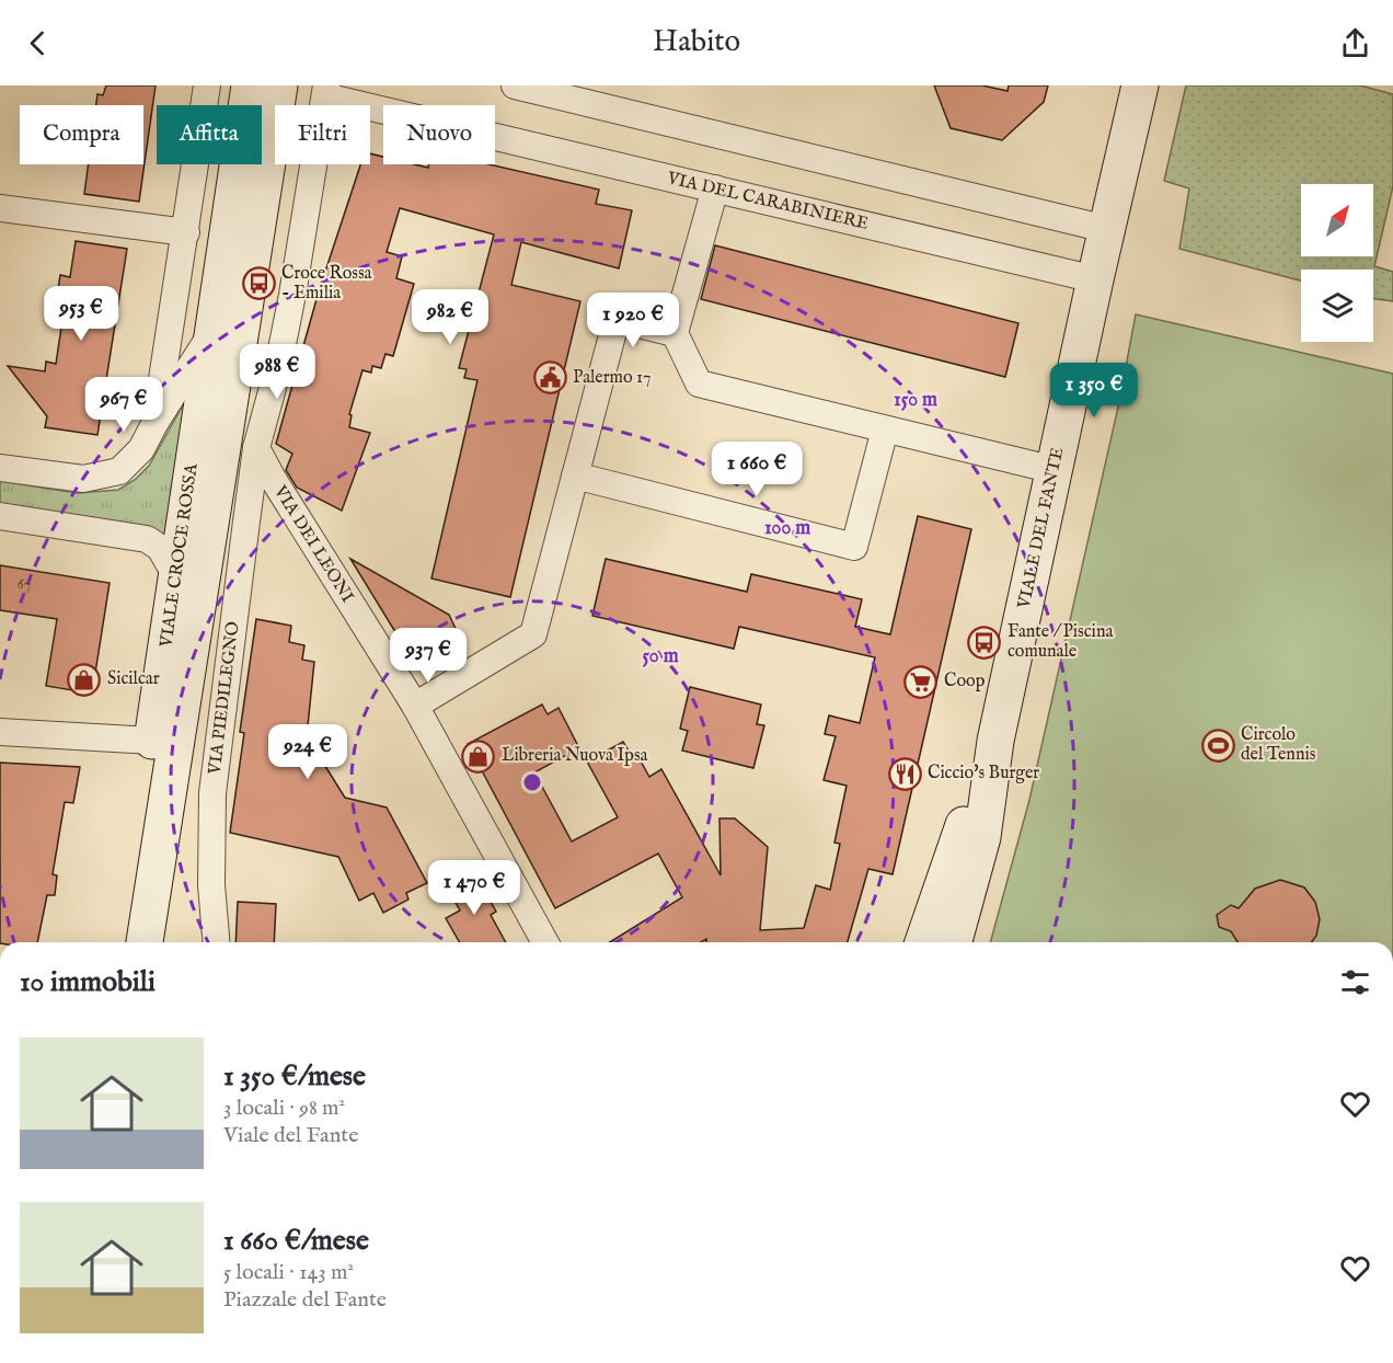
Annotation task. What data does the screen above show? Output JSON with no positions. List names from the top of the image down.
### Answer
{
  "streets": {
    "street": [
      "VIA DEL CARABINIERE",
      "VIALE DEL FANTE",
      "VIA DEI LEONI",
      "VIALE CROCE ROSSA",
      "VIA PIEDILEGNO"
    ]
  },
  "crossings": [
    ["VIA DEL CARABINIERE", "VIALE DEL FANTE"],
    ["VIA DEL CARABINIERE", "VIALE CROCE ROSSA"],
    ["VIA DEI LEONI", "VIALE CROCE ROSSA"],
    ["VIA DEI LEONI", "VIA PIEDILEGNO"],
    ["VIALE CROCE ROSSA", "VIA PIEDILEGNO"]
  ],
  "places": {
    "bus stop": ["Croce Rossa - Emilia", "Fante / Piscina comunale"],
    "public building": ["Palermo 17"],
    "shop": ["Sicilcar", "Libreria Nuova Ipsa"],
    "supermarket": ["Coop"],
    "sports": ["Circolo del Tennis"],
    "restaurant": ["Ciccio's Burger"]
  },
  "house_numbers": ["67"],
  "north": "top right",
  "page": {
    "header": "Habito",
    "chip": [
      "Compra",
      "Affitta",
      "Filtri",
      "Nuovo"
    ],
    "price": [
      "953 €",
      "982 €",
      "1 920 €",
      "988 €",
      "1 350 €",
      "967 €",
      "1 660 €",
      "937 €",
      "924 €",
      "1 470 €"
    ],
    "heading": "10 immobili",
    "list": [
      {
        "name": "1 350 €/mese",
        "note": "3 locali · 98 m² · Viale del Fante"
      },
      {
        "name": "1 660 €/mese",
        "note": "5 locali · 143 m² · Piazzale del Fante"
      }
    ]
  },
  "rings": ["150 m", "100 m", "50 m"]
}
